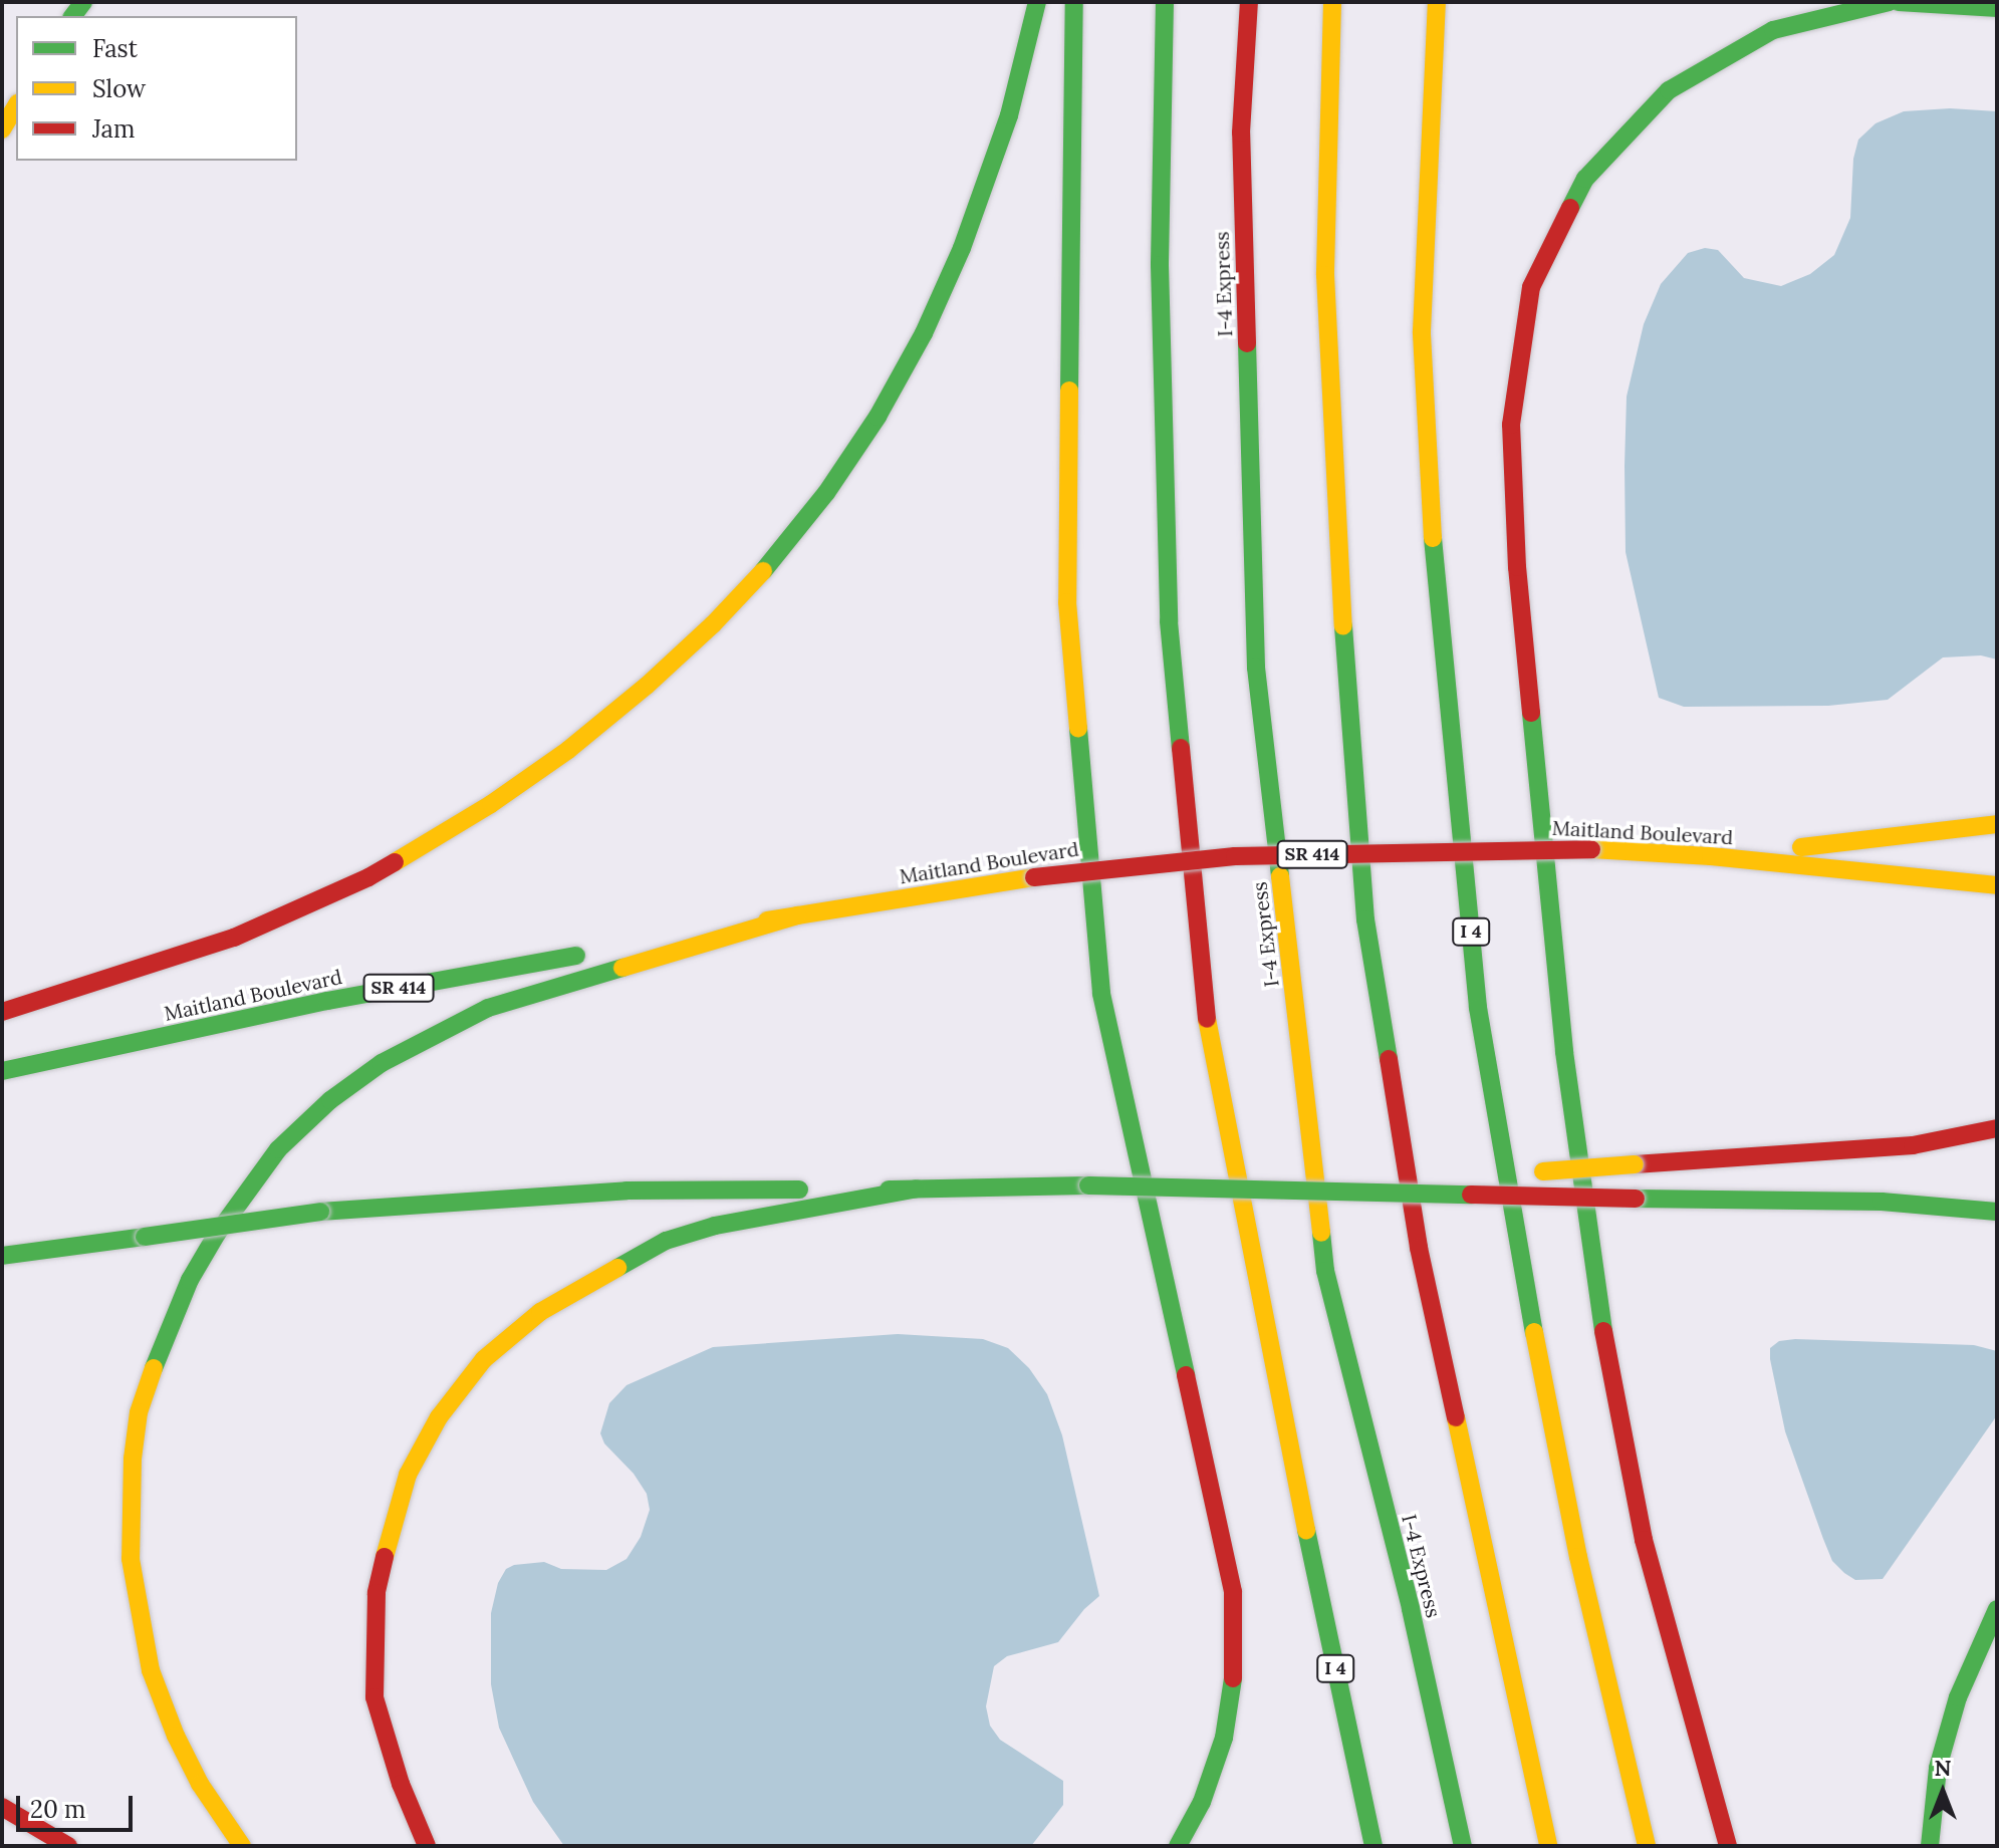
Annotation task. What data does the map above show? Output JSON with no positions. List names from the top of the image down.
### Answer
{
  "streets": {
    "highway": [
      "I-4 Express",
      "Maitland Boulevard",
      "SR 414",
      "I 4"
    ]
  },
  "legend": ["Fast", "Slow", "Jam"],
  "scale_bar": "20 m",
  "north": "top"
}
